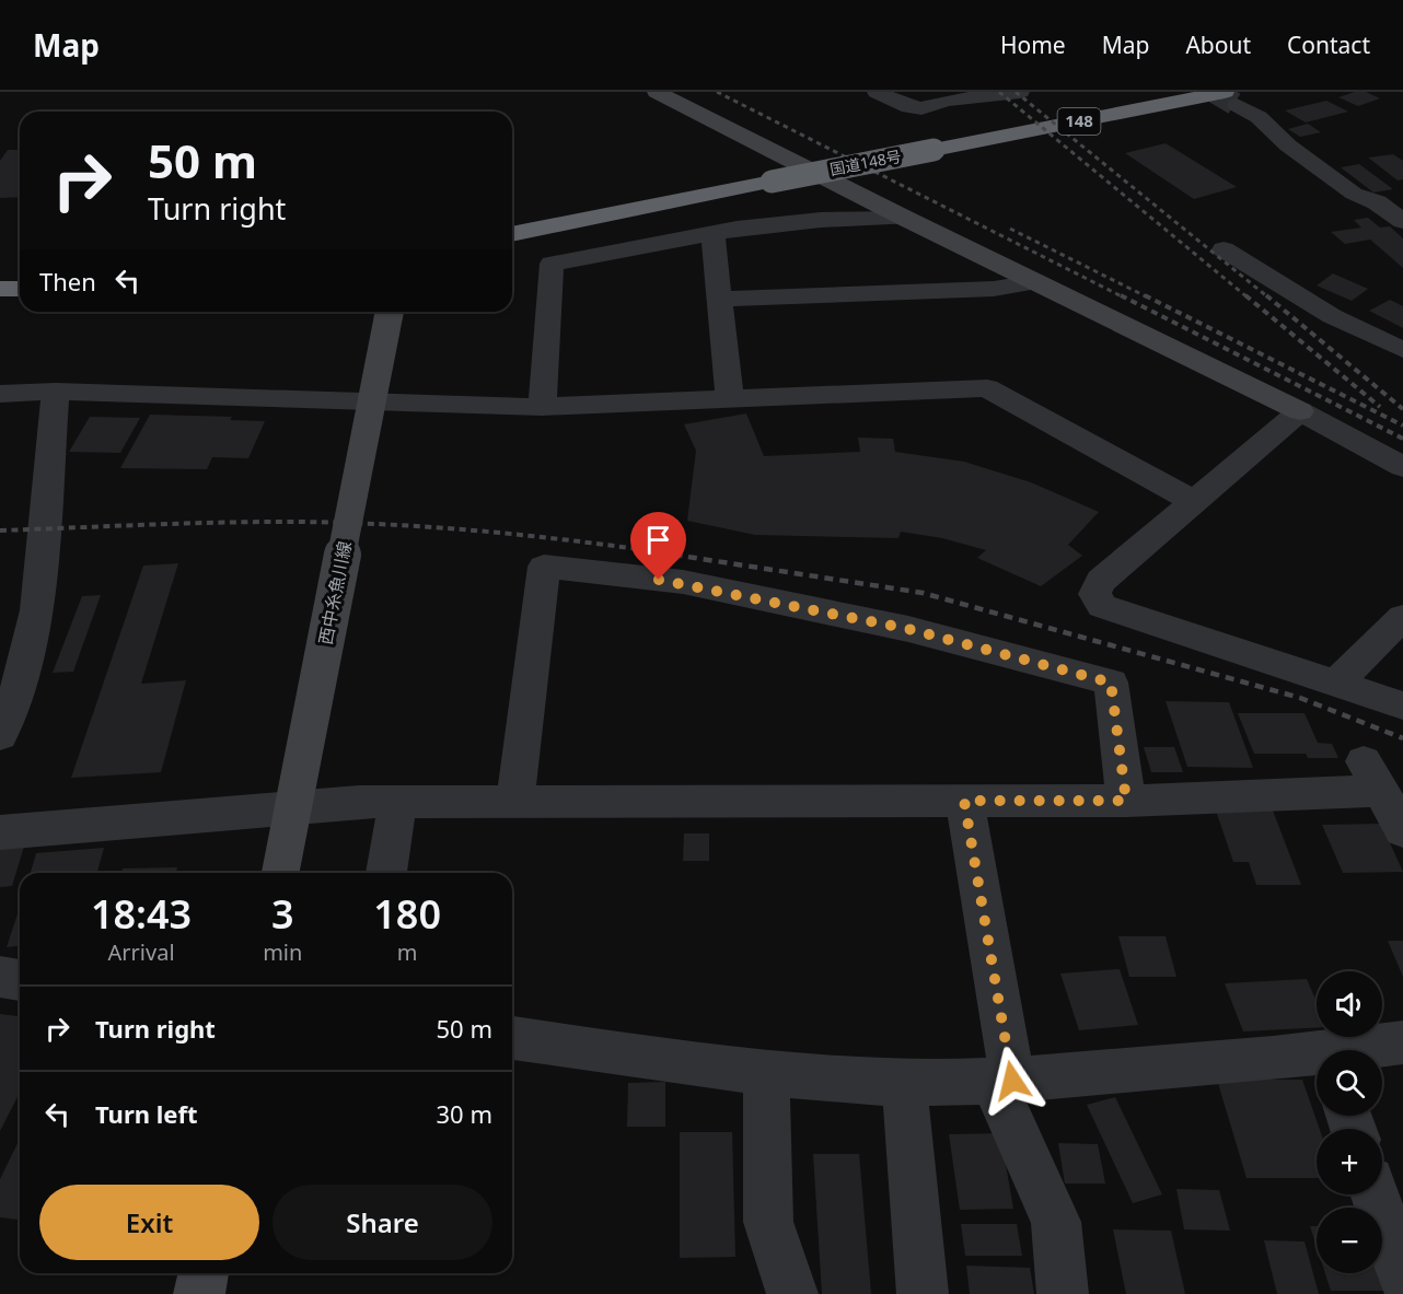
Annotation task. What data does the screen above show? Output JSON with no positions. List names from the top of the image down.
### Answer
{
  "streets": {
    "highway": ["148", "国道148号"],
    "street": ["西中糸魚川線"]
  },
  "page": {
    "header": "Map",
    "nav": [
      "Home",
      "Map",
      "About",
      "Contact"
    ],
    "turn": ["50 m", "Turn right"],
    "then": "Then",
    "eta": [
      "18:43",
      "Arrival",
      "3",
      "min",
      "180",
      "m"
    ],
    "map_buttons": ["+", "−"],
    "list": [
      {
        "name": "Turn right",
        "value": "50 m"
      },
      {
        "name": "Turn left",
        "value": "30 m"
      }
    ],
    "buttons": ["Exit", "Share"]
  }
}
